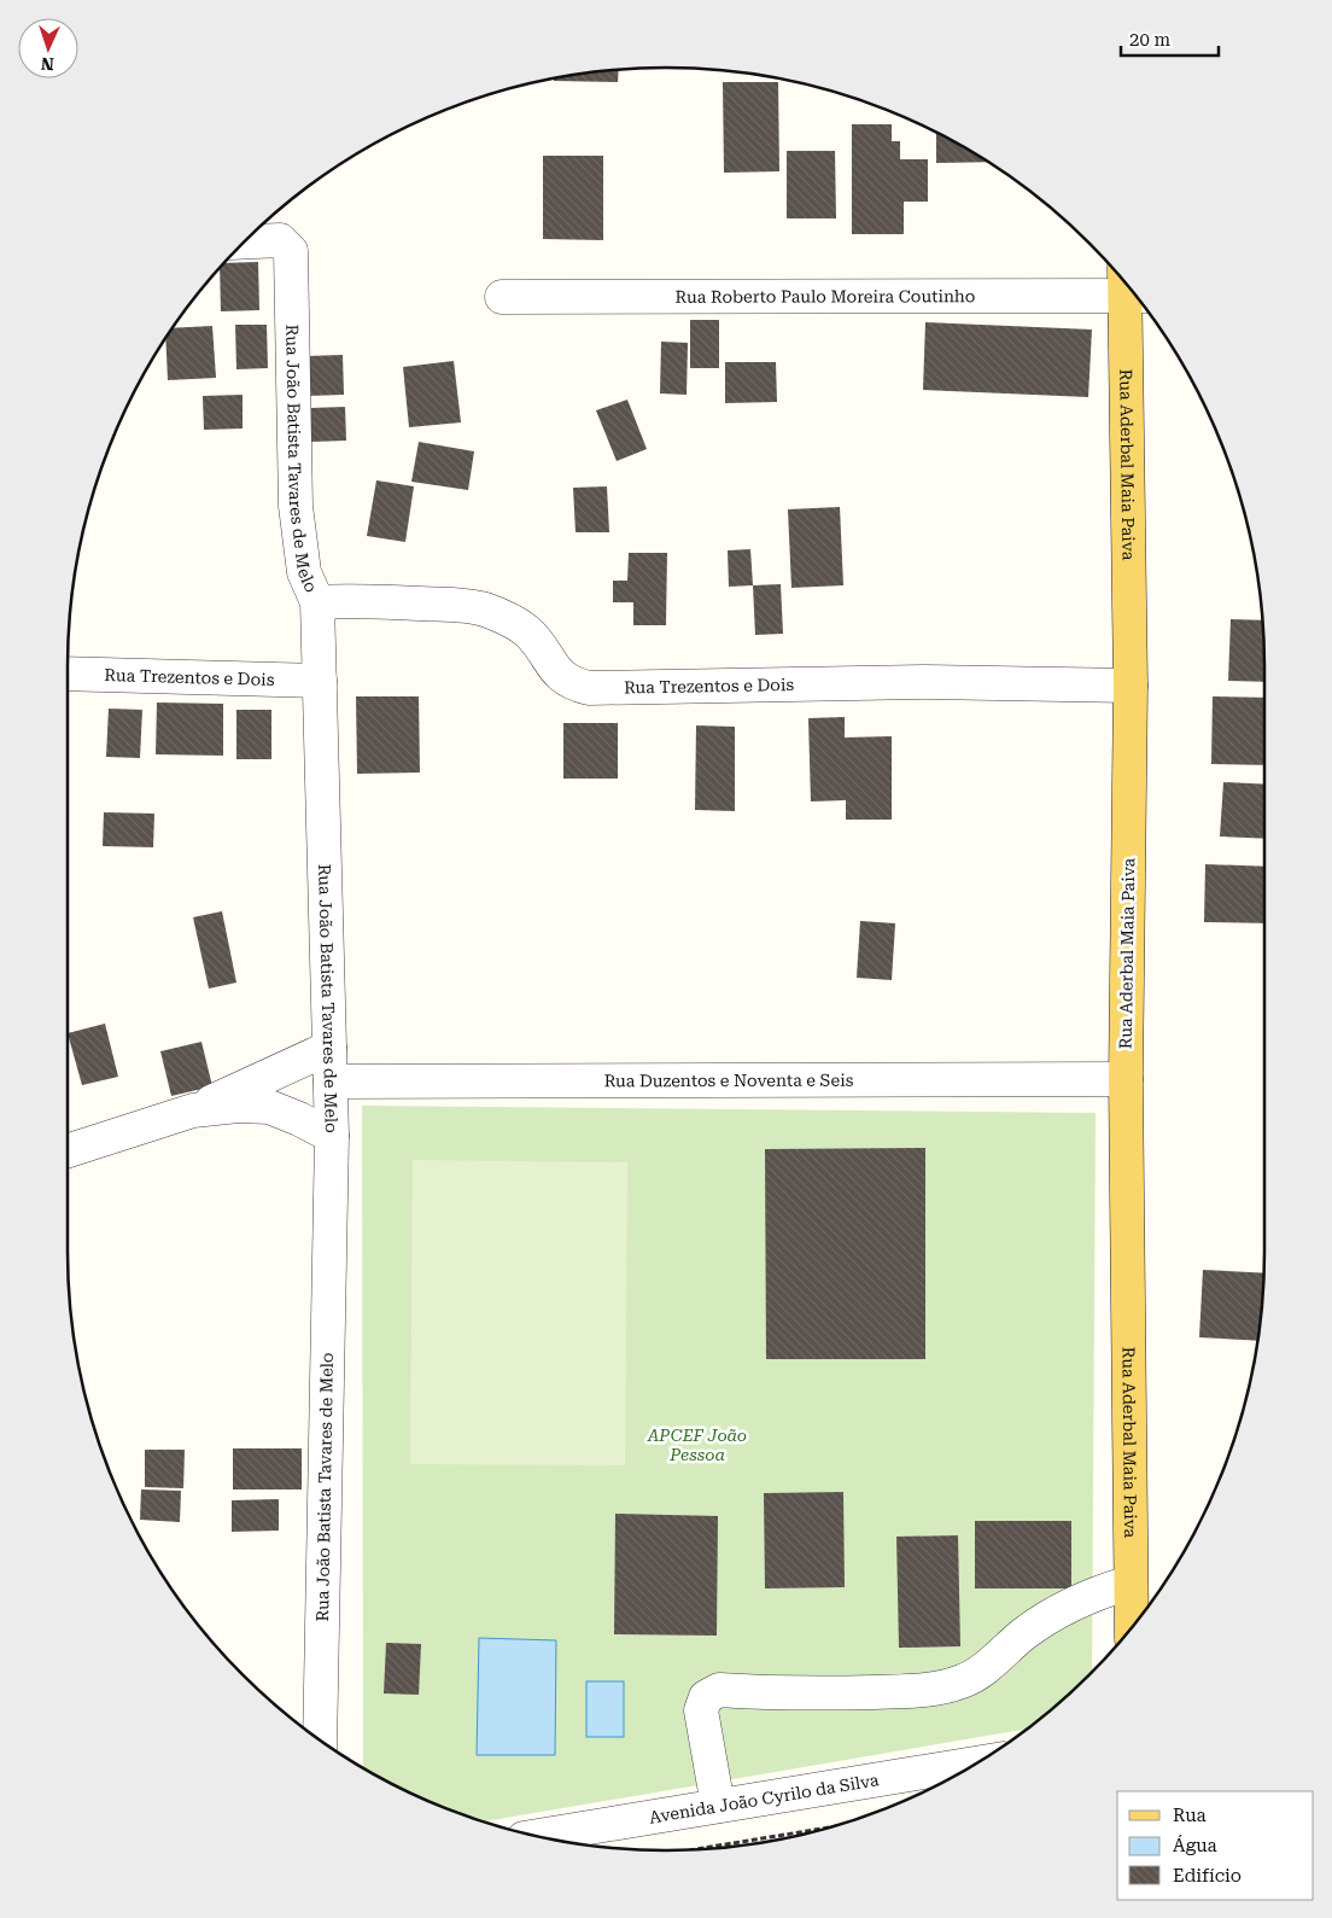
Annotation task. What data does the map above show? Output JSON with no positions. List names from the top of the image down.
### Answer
{
  "streets": {
    "main road": ["Rua Aderbal Maia Paiva"],
    "street": [
      "Rua Roberto Paulo Moreira Coutinho",
      "Rua João Batista Tavares de Melo",
      "Rua Trezentos e Dois",
      "Rua Duzentos e Noventa e Seis",
      "Avenida João Cyrilo da Silva"
    ]
  },
  "crossings": [
    ["Rua João Batista Tavares de Melo", "Rua Trezentos e Dois"],
    ["Rua João Batista Tavares de Melo", "Rua Duzentos e Noventa e Seis"],
    ["Rua Aderbal Maia Paiva", "Rua Trezentos e Dois"],
    ["Rua Aderbal Maia Paiva", "Rua Duzentos e Noventa e Seis"]
  ],
  "parks": ["APCEF João Pessoa"],
  "legend": ["Rua", "Água", "Edifício"],
  "scale_bar": "20 m",
  "north": "bottom"
}
